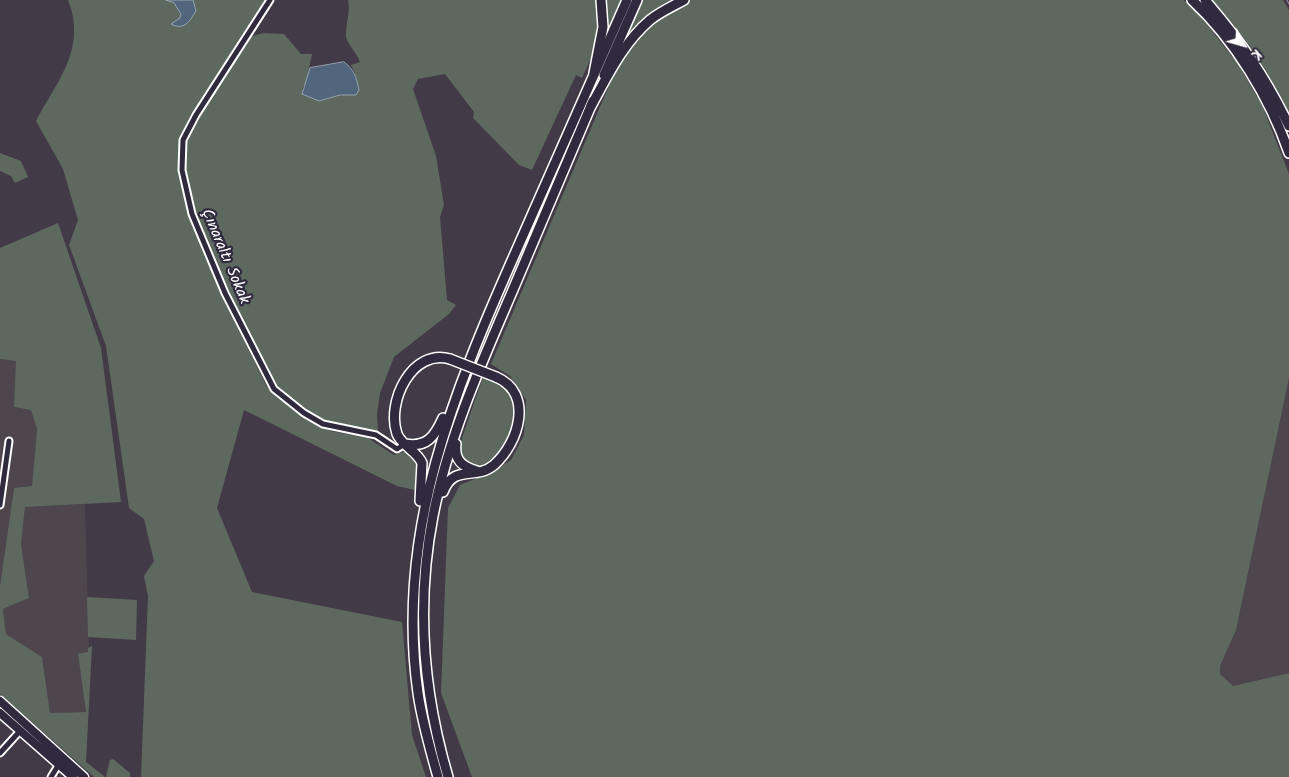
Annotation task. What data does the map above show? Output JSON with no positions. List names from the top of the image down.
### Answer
{
  "streets": {
    "street": ["Çınaraltı Sokak"]
  },
  "north": "bottom right"
}
